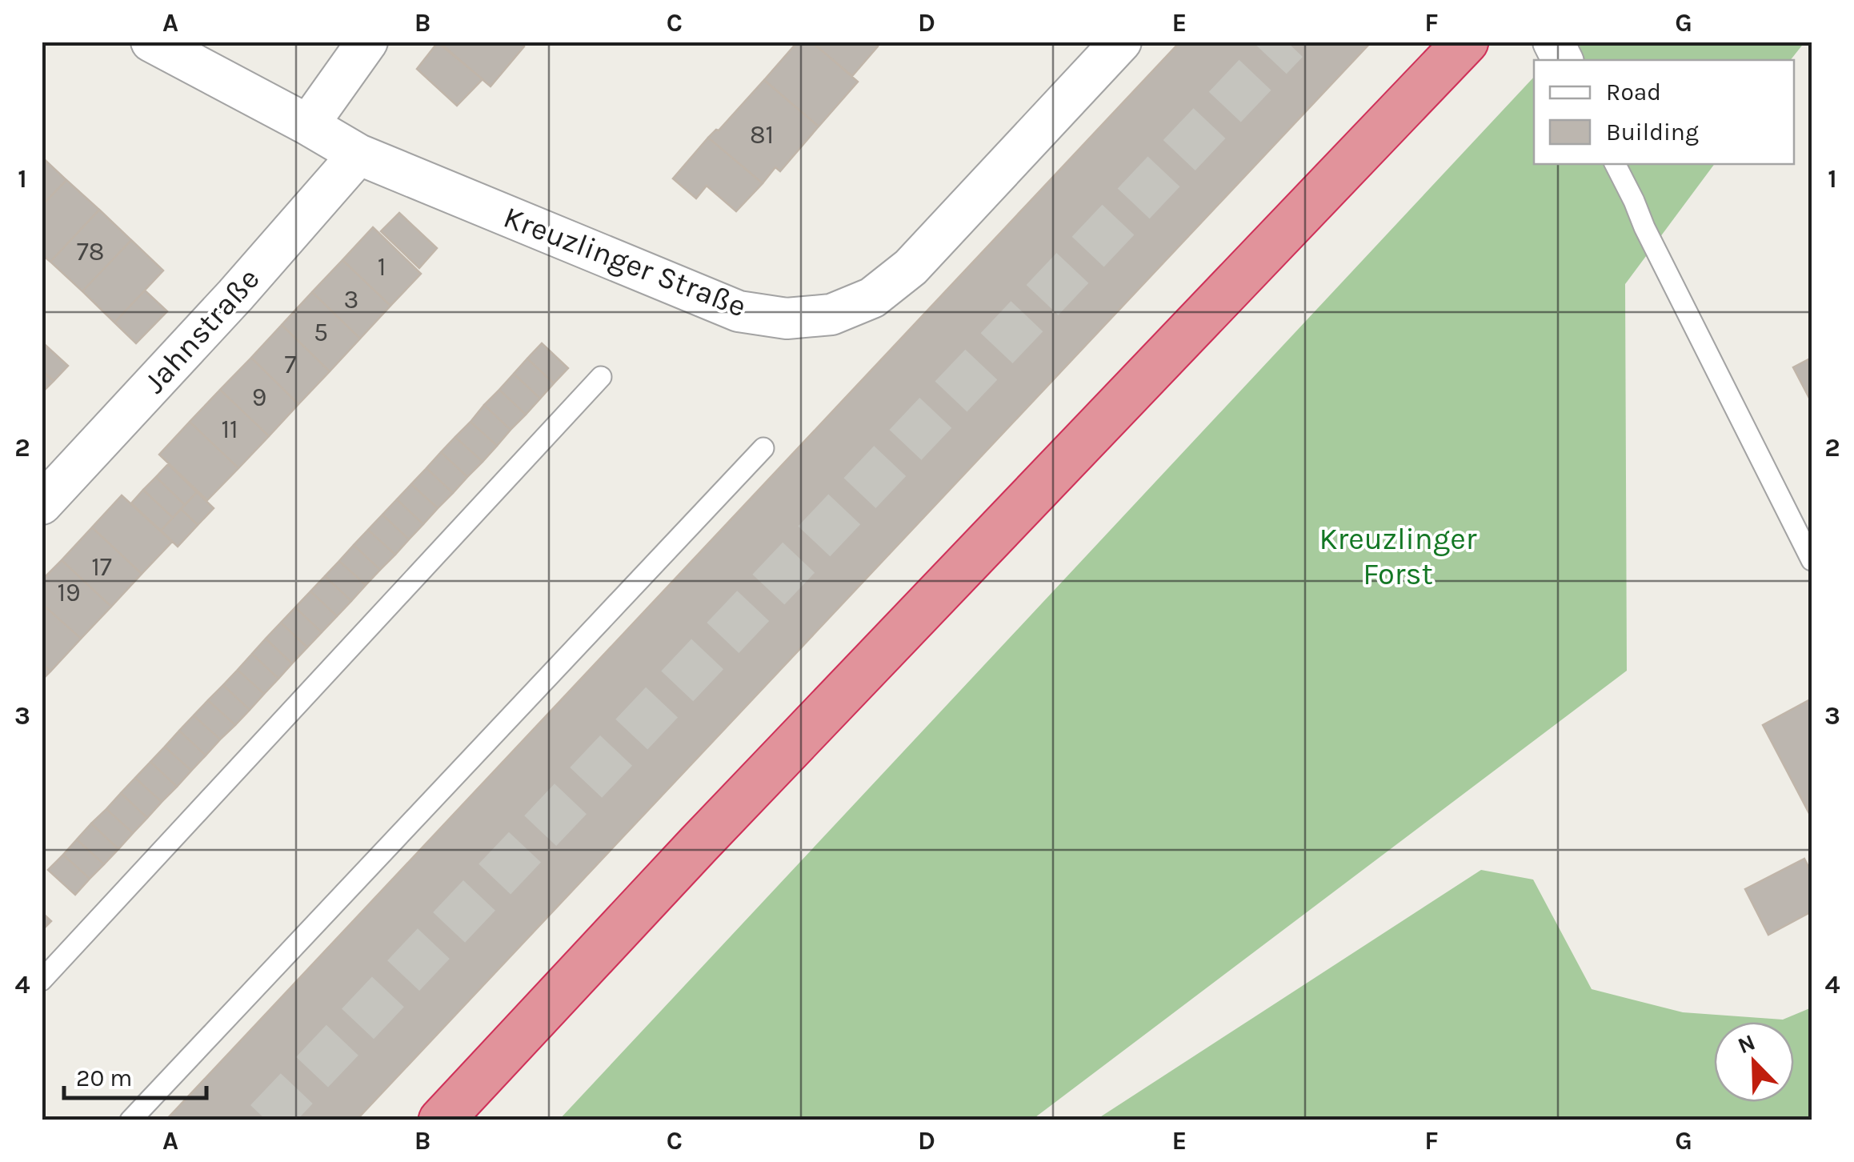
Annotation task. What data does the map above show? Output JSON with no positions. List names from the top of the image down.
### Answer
{
  "streets": {
    "street": ["Kreuzlinger Straße", "Jahnstraße"]
  },
  "crossings": [
    ["Kreuzlinger Straße", "Jahnstraße"]
  ],
  "parks": ["Kreuzlinger Forst"],
  "house_numbers": [
    "81",
    "78",
    "1",
    "3",
    "5",
    "7",
    "9",
    "11",
    "17",
    "19"
  ],
  "legend": ["Road", "Building"],
  "scale_bar": "20 m",
  "north": "top left",
  "grid": {
    "columns": [
      "A",
      "B",
      "C",
      "D",
      "E",
      "F",
      "G"
    ],
    "rows": [
      "1",
      "2",
      "3",
      "4"
    ]
  }
}
